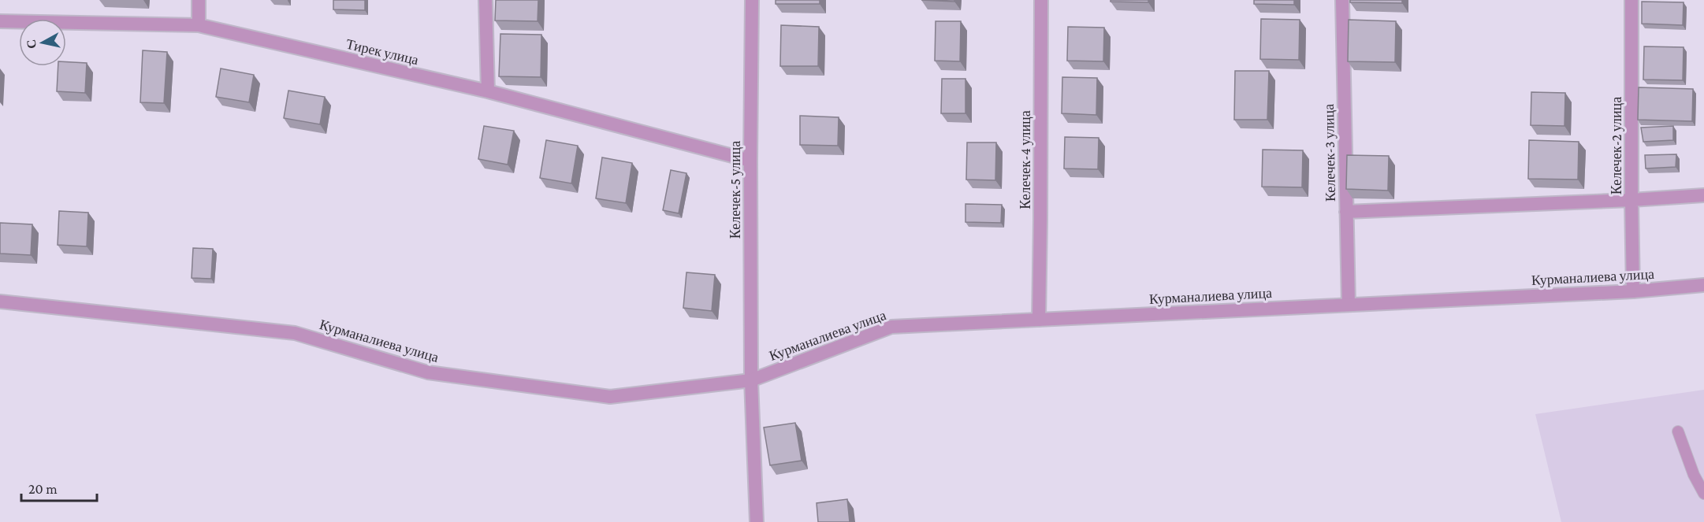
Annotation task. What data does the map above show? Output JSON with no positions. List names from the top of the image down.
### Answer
{
  "streets": {
    "street": [
      "Тирек улица",
      "Келечек-2 улица",
      "Келечек-3 улица",
      "Келечек-4 улица",
      "Келечек-5 улица",
      "Курманалиева улица"
    ]
  },
  "crossings": [
    ["Тирек улица", "Келечек-5 улица"],
    ["Келечек-2 улица", "Курманалиева улица"],
    ["Келечек-3 улица", "Курманалиева улица"],
    ["Келечек-4 улица", "Курманалиева улица"],
    ["Келечек-5 улица", "Курманалиева улица"]
  ],
  "scale_bar": "20 m",
  "north": "left"
}
